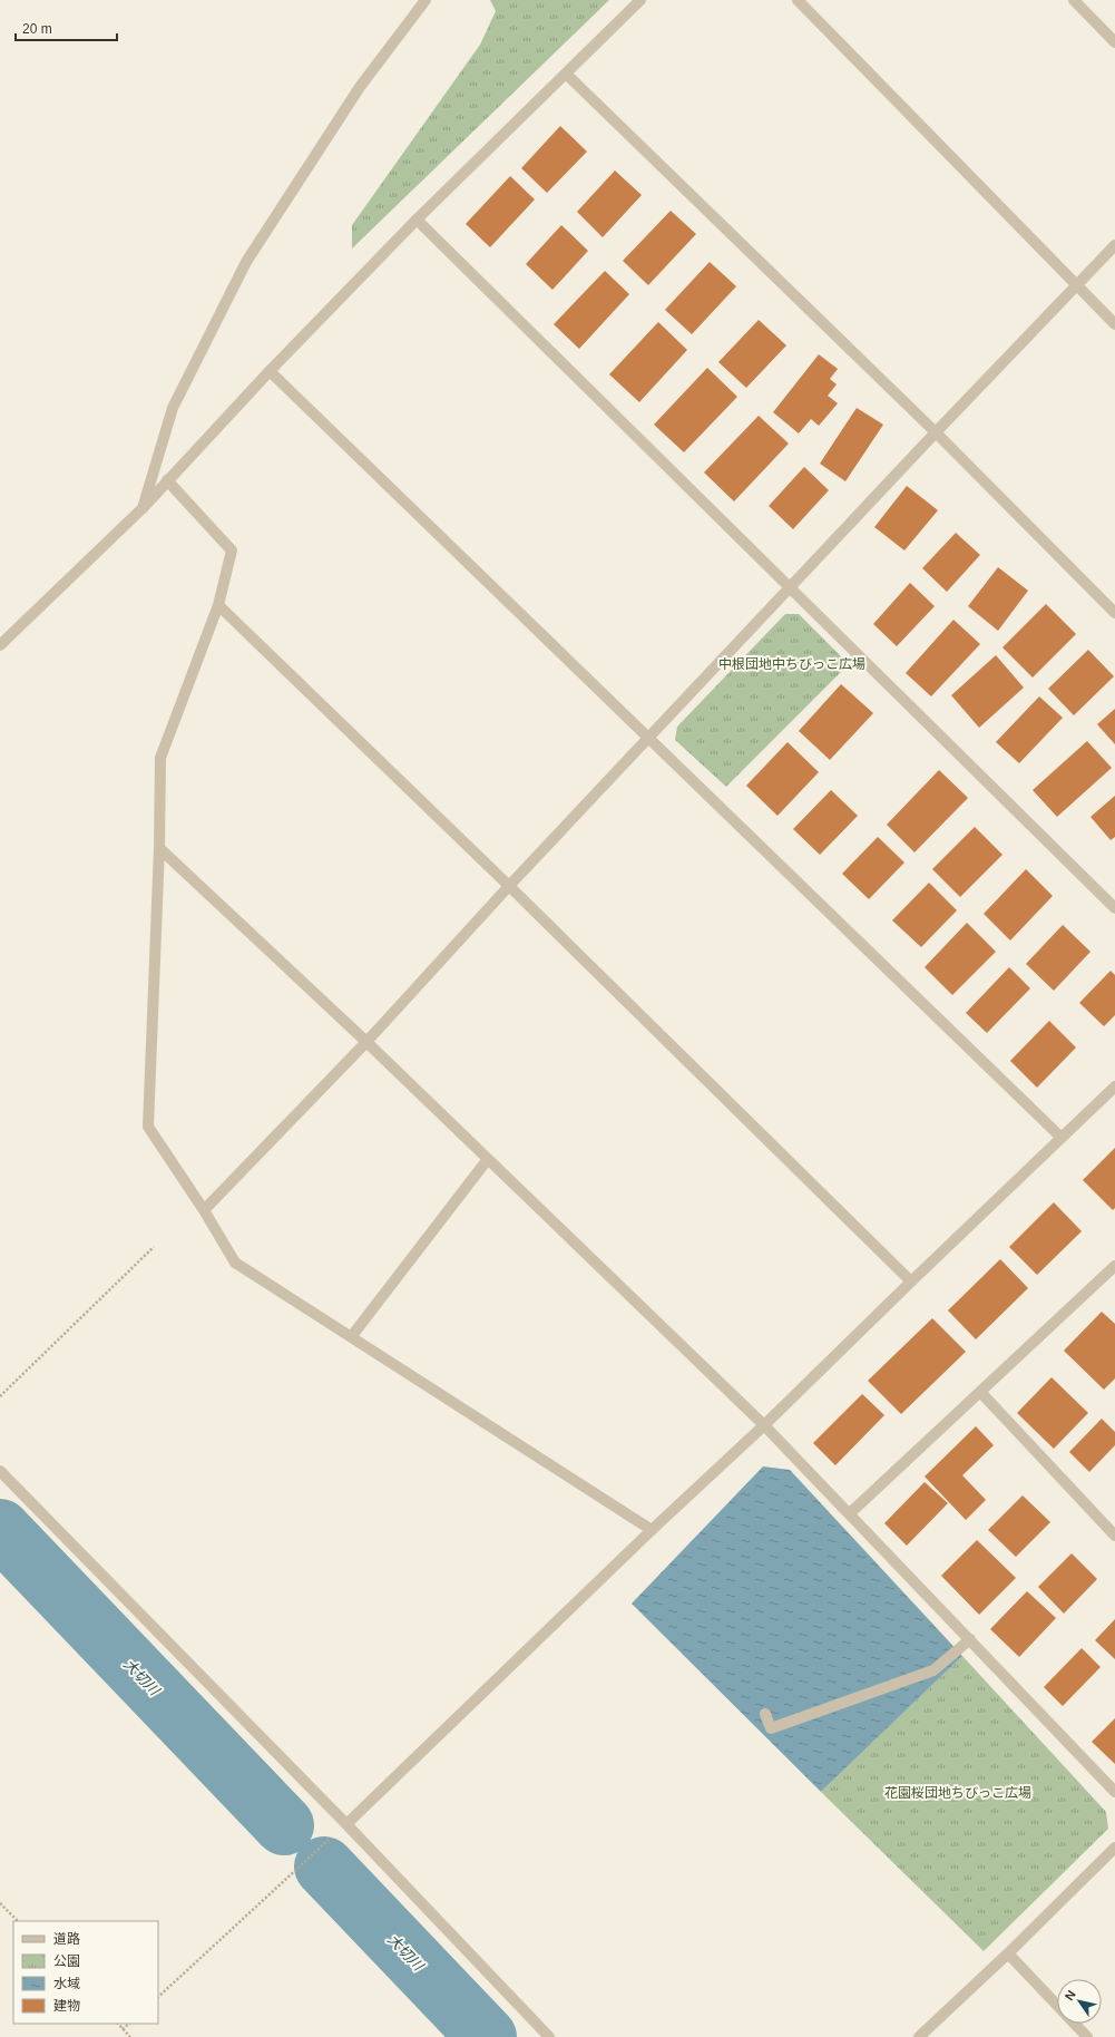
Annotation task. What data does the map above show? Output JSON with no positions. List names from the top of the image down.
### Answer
{
  "water": ["大切川"],
  "parks": ["中根団地中ちびっこ広場", "花園桜団地ちびっこ広場"],
  "legend": [
    "道路",
    "公園",
    "水域",
    "建物"
  ],
  "scale_bar": "20 m",
  "north": "top left"
}
